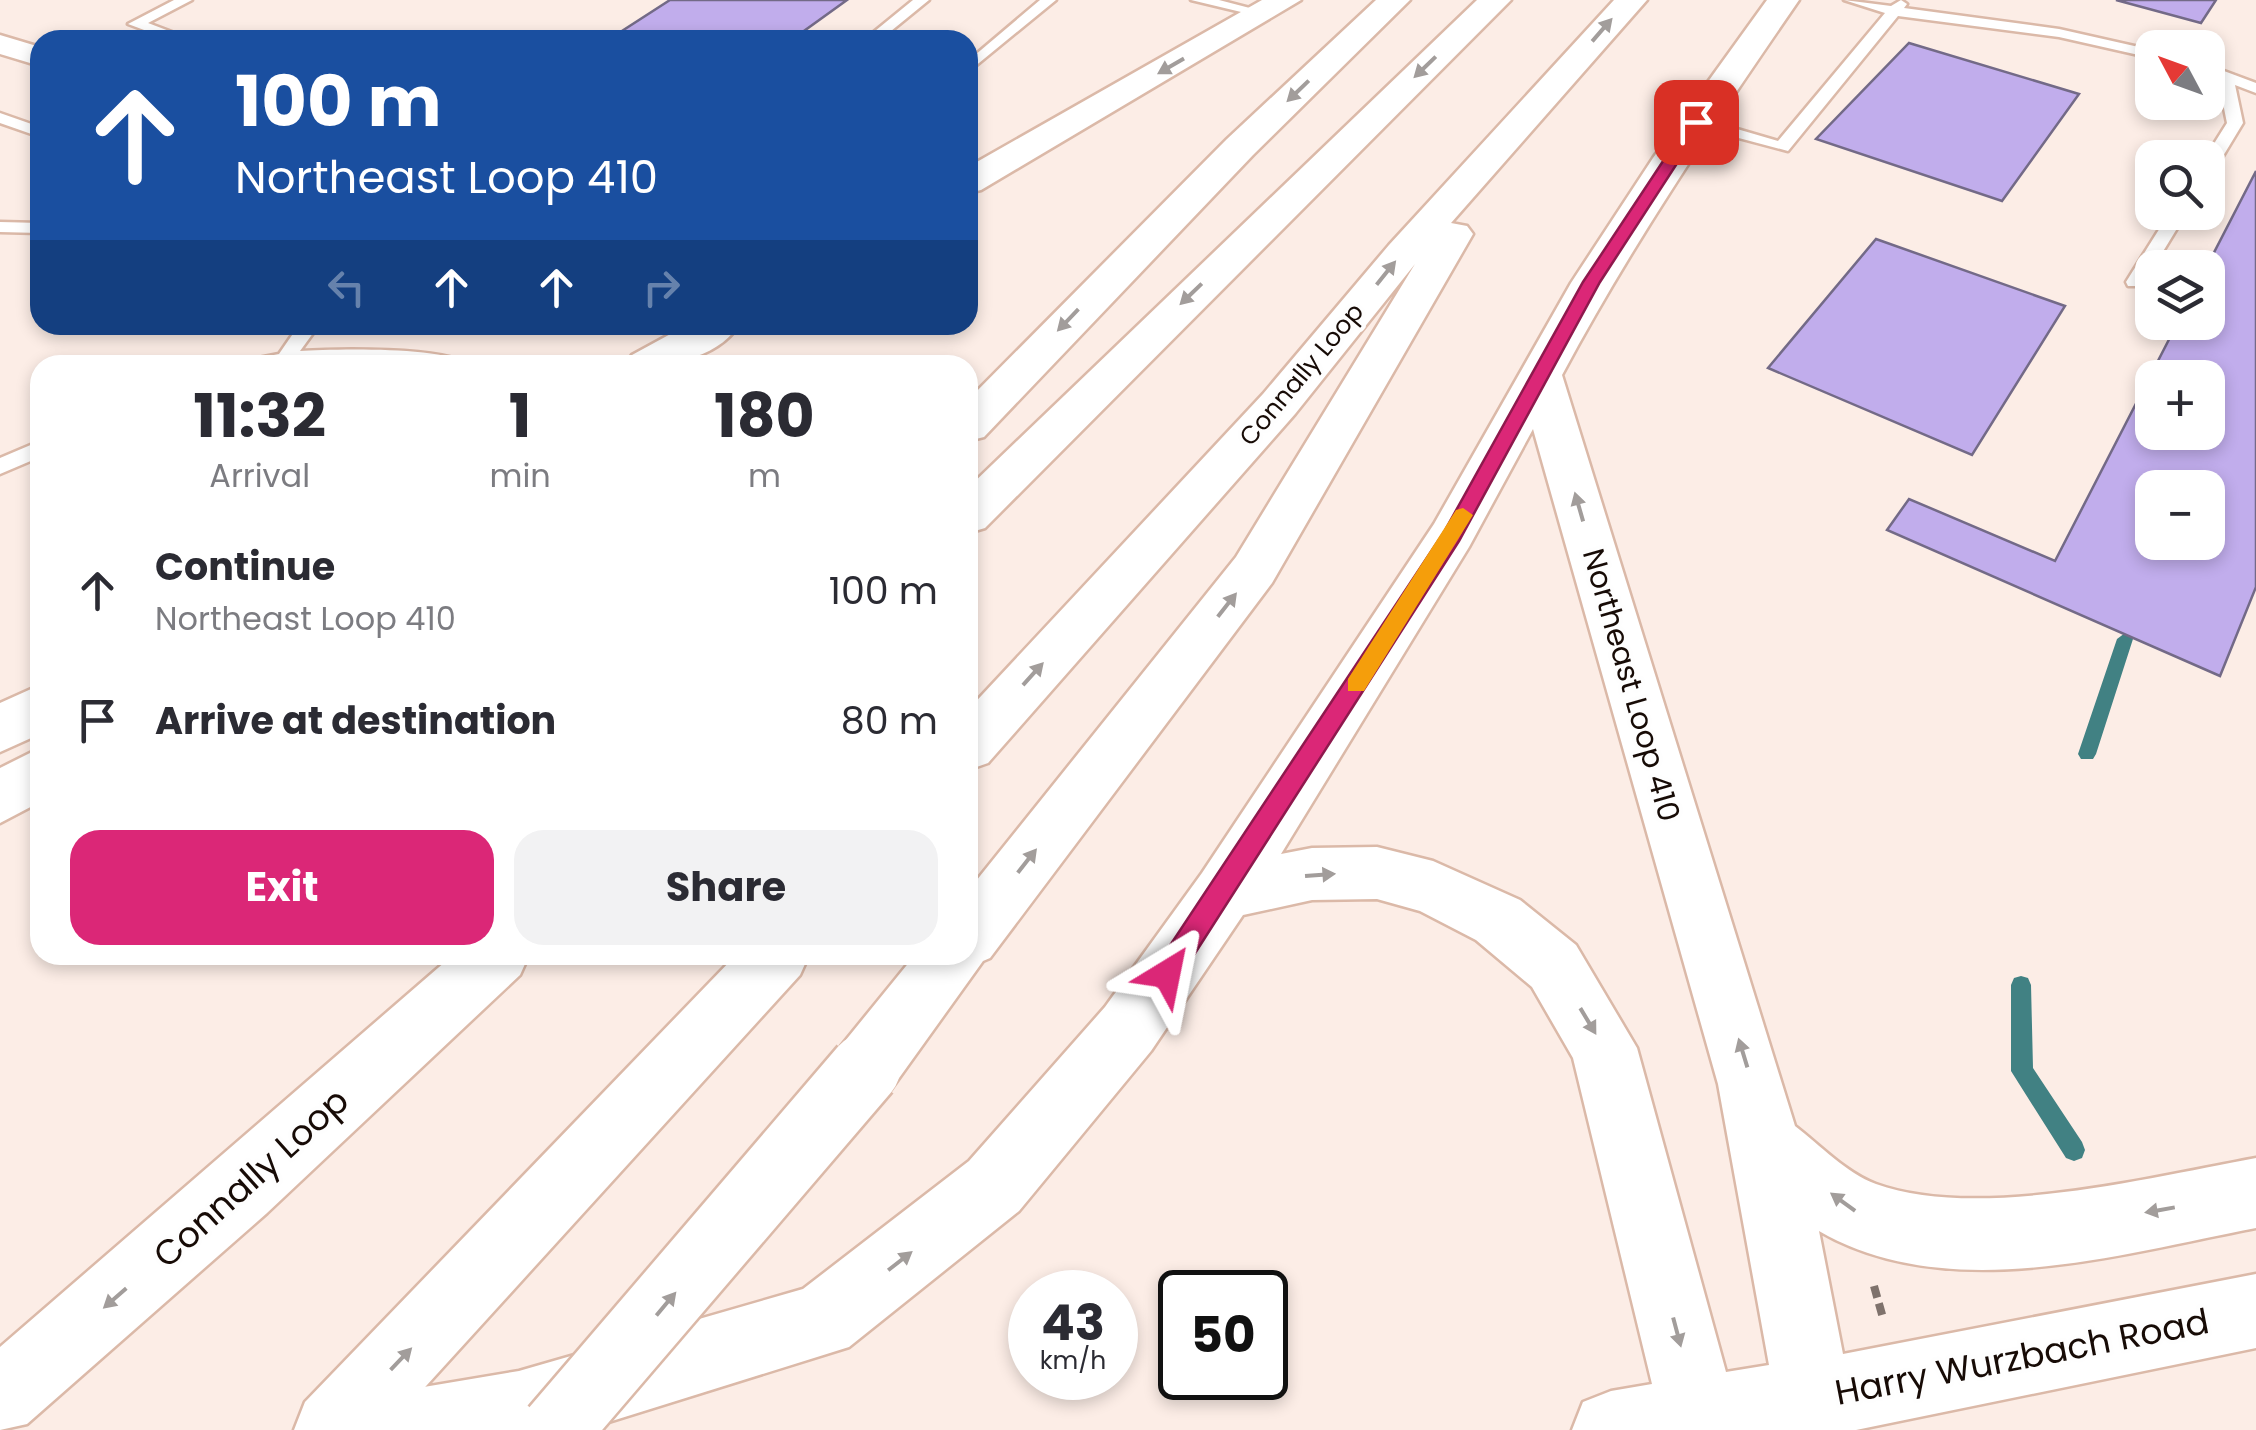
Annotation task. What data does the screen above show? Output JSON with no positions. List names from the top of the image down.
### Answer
{
  "streets": {
    "main road": ["Connally Loop", "Northeast Loop 410", "Harry Wurzbach Road"]
  },
  "crossings": [
    ["Northeast Loop 410", "Harry Wurzbach Road"]
  ],
  "one_way": ["Northeast Loop 410"],
  "north": "top left",
  "page": {
    "map_buttons": ["+", "−"],
    "turn": ["100 m", "Northeast Loop 410"],
    "eta": [
      "11:32",
      "Arrival",
      "1",
      "min",
      "180",
      "m"
    ],
    "list": [
      {
        "name": "Continue",
        "note": "Northeast Loop 410",
        "value": "100 m"
      },
      {
        "name": "Arrive at destination",
        "value": "80 m"
      }
    ],
    "buttons": ["Exit", "Share"],
    "speed": "43 km/h",
    "limit": "50"
  }
}
